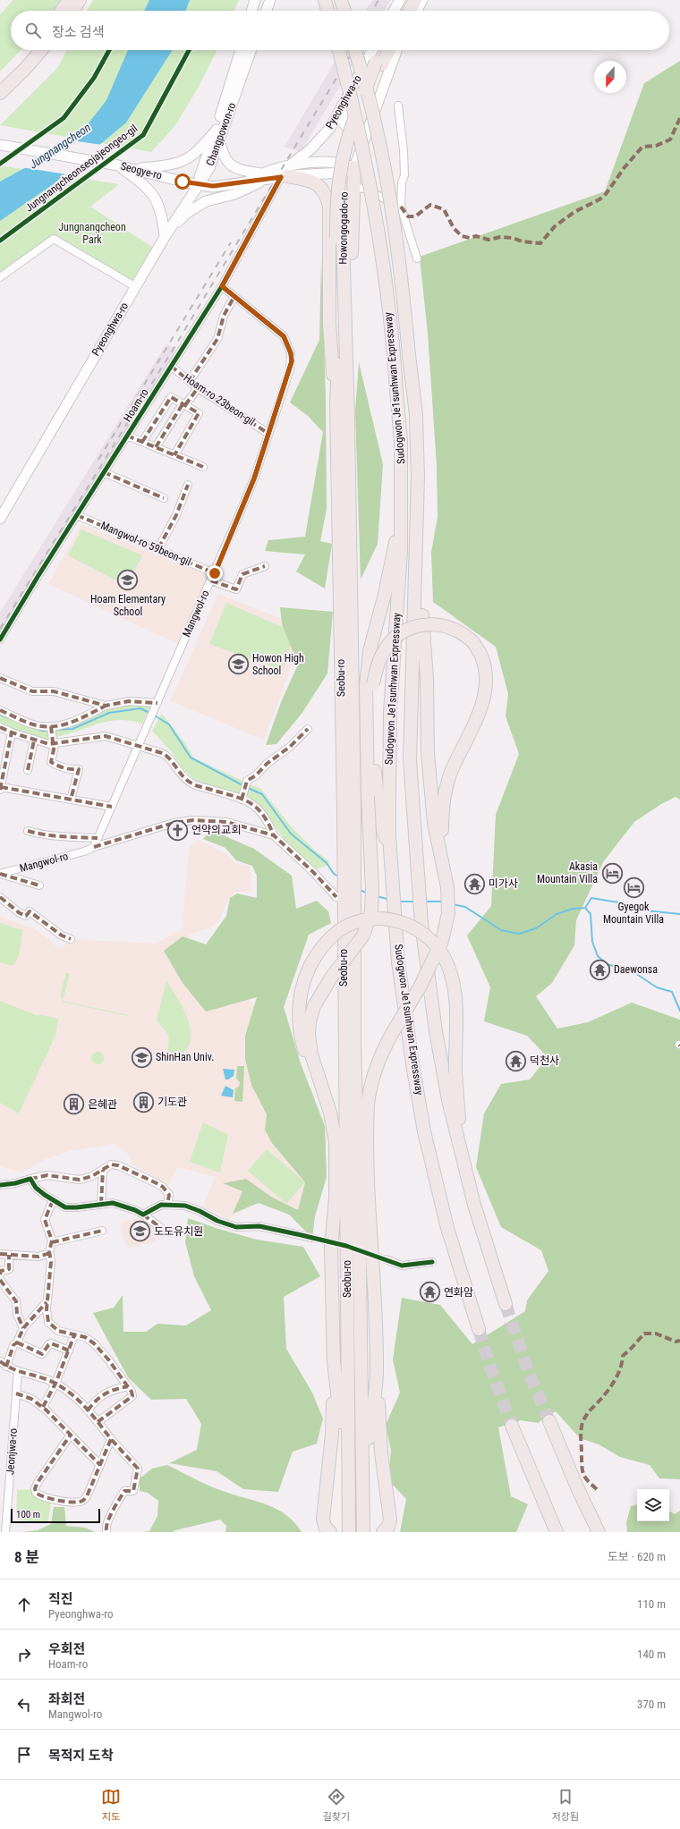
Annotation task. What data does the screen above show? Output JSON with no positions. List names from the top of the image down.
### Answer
{
  "streets": {
    "highway": ["Howongogado-ro", "Sudogwon Je1sunhwan Expressway", "Seobu-ro"],
    "main road": ["Pyeonghwa-ro", "Changpowon-ro", "Seogye-ro"],
    "street": [
      "Hoam-ro 23beon-gil",
      "Hoam-ro",
      "Mangwol-ro 59beon-gil",
      "Mangwol-ro",
      "Jeonjwa-ro"
    ],
    "cycle path": ["Jungnangcheonseojajeongeo-gil"]
  },
  "crossings": [
    ["Pyeonghwa-ro", "Changpowon-ro"],
    ["Pyeonghwa-ro", "Seogye-ro"],
    ["Pyeonghwa-ro", "Hoam-ro"],
    ["Changpowon-ro", "Seogye-ro"],
    ["Howongogado-ro", "Seobu-ro"],
    ["Hoam-ro 23beon-gil", "Hoam-ro"],
    ["Hoam-ro 23beon-gil", "Mangwol-ro"],
    ["Hoam-ro", "Mangwol-ro 59beon-gil"],
    ["Hoam-ro", "Mangwol-ro"],
    ["Mangwol-ro 59beon-gil", "Mangwol-ro"]
  ],
  "water": ["Jungnangcheon"],
  "parks": ["Jungnangcheon Park"],
  "places": {
    "school or university": [
      "Hoam Elementary School",
      "Howon High School",
      "ShinHan Univ.",
      "도도유치원"
    ],
    "church": ["언약의교회"],
    "hotel": ["Akasia Mountain Villa", "Gyegok Mountain Villa"],
    "temple": [
      "미가사",
      "Daewonsa",
      "덕천사",
      "연화암"
    ],
    "building": ["기도관", "은혜관"]
  },
  "scale_bar": "100 m",
  "north": "bottom",
  "page": {
    "search": "장소 검색",
    "scale": "100 m",
    "heading": ["8 분", "도보 · 620 m"],
    "list": [
      ["직진", "Pyeonghwa-ro", "110 m"],
      ["우회전", "Hoam-ro", "140 m"],
      ["좌회전", "Mangwol-ro", "370 m"],
      "목적지 도착"
    ],
    "nav": ["지도", "길찾기", "저장됨"]
  }
}
